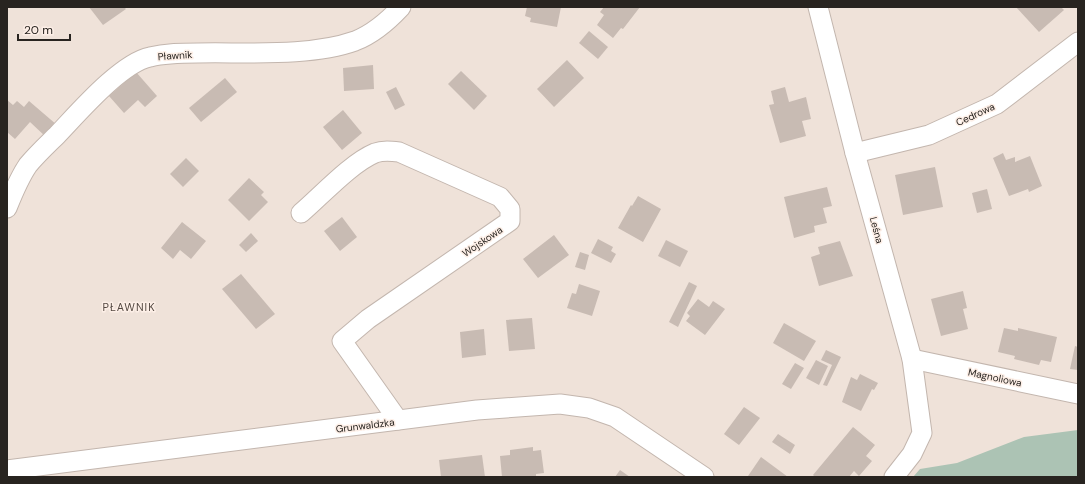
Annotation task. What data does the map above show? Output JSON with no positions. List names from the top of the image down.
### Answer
{
  "streets": {
    "street": [
      "Pławnik",
      "Cedrowa",
      "Leśna",
      "Wojskowa",
      "Magnoliowa",
      "Grunwaldzka"
    ]
  },
  "crossings": [
    ["Cedrowa", "Leśna"],
    ["Leśna", "Magnoliowa"],
    ["Wojskowa", "Grunwaldzka"]
  ],
  "districts": ["PŁAWNIK"],
  "scale_bar": "20 m"
}
